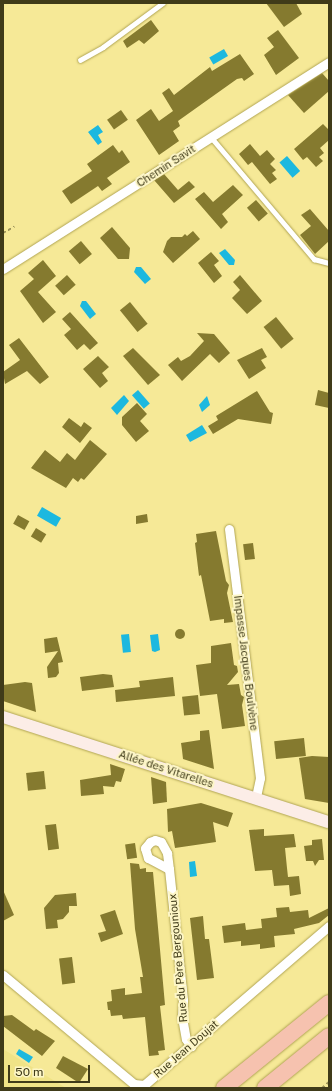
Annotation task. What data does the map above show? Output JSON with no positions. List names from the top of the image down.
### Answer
{
  "streets": {
    "main road": ["Allée des Vitarelles"],
    "street": [
      "Chemin Savit",
      "Impasse Jacques Boulvène",
      "Rue du Père Bergounioux",
      "Rue Jean Doujat"
    ]
  },
  "crossings": [
    ["Impasse Jacques Boulvène", "Allée des Vitarelles"],
    ["Rue du Père Bergounioux", "Rue Jean Doujat"]
  ],
  "scale_bar": "50 m"
}
